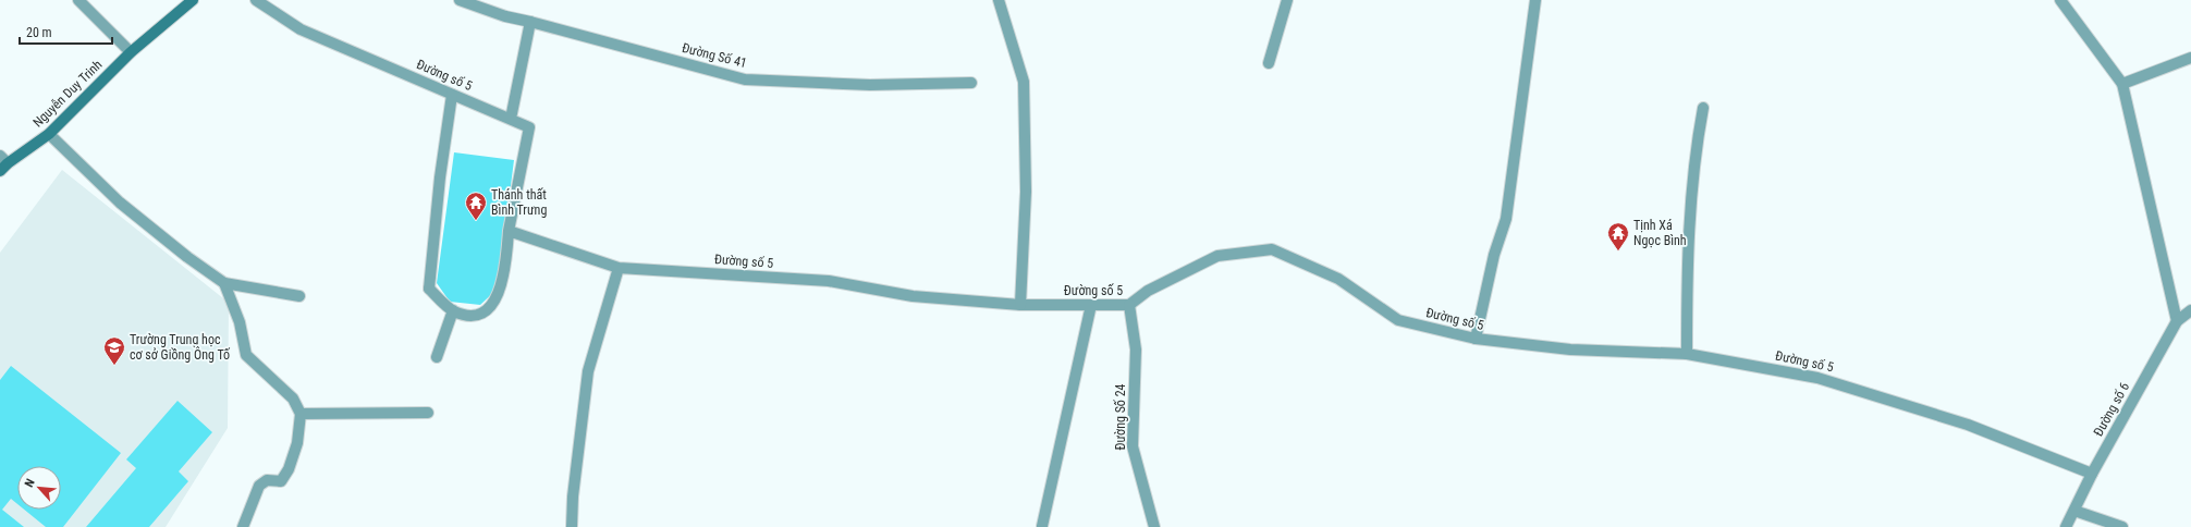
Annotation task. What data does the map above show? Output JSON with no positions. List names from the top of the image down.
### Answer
{
  "streets": {
    "main road": ["Nguyễn Duy Trinh"],
    "street": [
      "Đường Số 41",
      "Đường số 5",
      "Đường số 6",
      "Đường Số 24"
    ]
  },
  "crossings": [
    ["Đường số 5", "Đường số 6"],
    ["Đường số 5", "Đường Số 24"]
  ],
  "places": {
    "temple": ["Thánh thất Bình Trưng", "Tịnh Xá Ngọc Bình"],
    "school or university": ["Trường Trung học cơ sở Giồng Ông Tố"]
  },
  "scale_bar": "20 m",
  "north": "top left"
}
